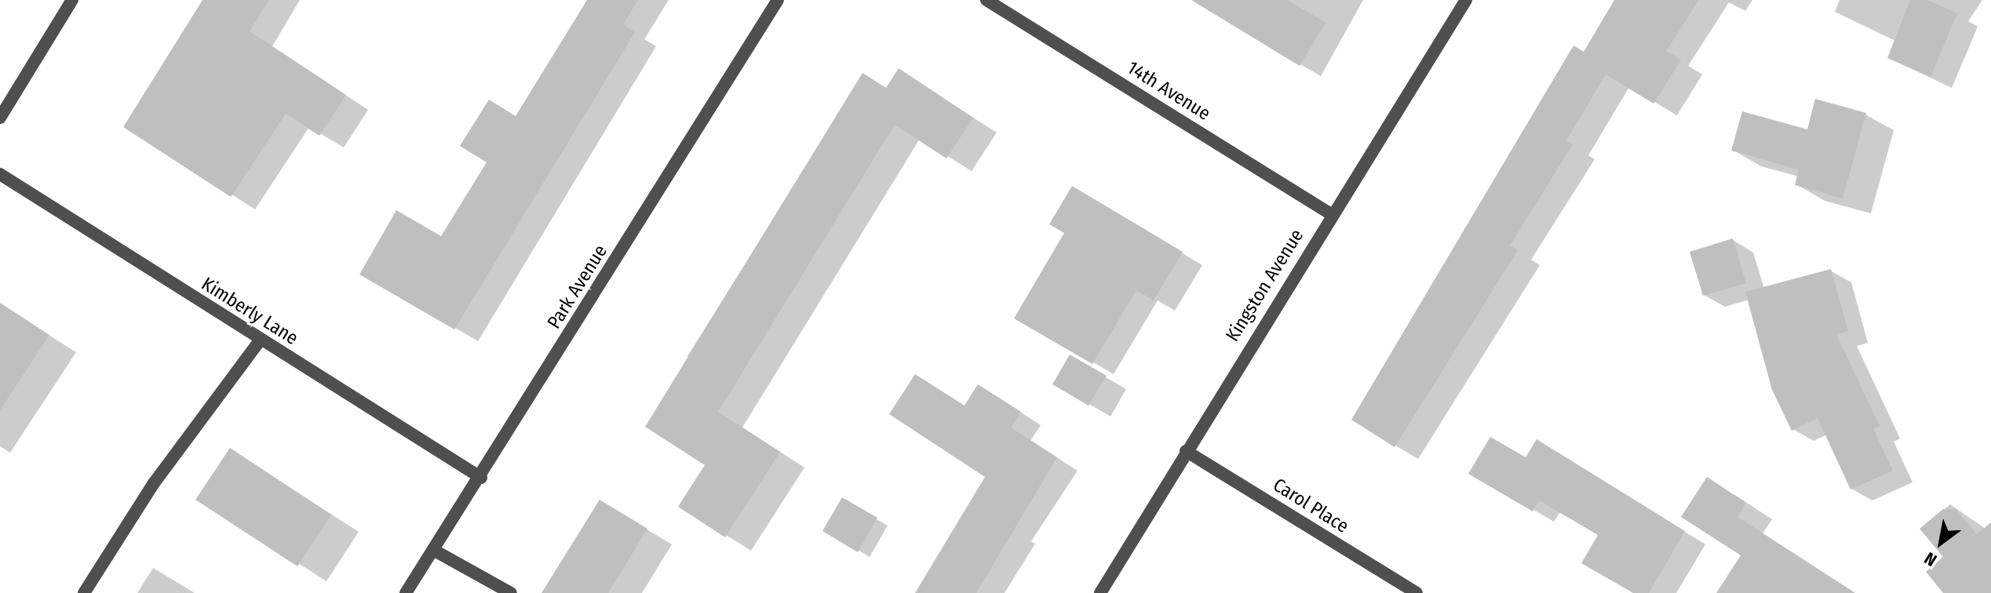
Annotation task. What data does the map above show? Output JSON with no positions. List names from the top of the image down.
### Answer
{
  "streets": {
    "street": [
      "14th Avenue",
      "Kingston Avenue",
      "Park Avenue",
      "Kimberly Lane",
      "Carol Place"
    ]
  },
  "crossings": [
    ["14th Avenue", "Kingston Avenue"],
    ["Kingston Avenue", "Carol Place"],
    ["Park Avenue", "Kimberly Lane"]
  ],
  "north": "bottom left"
}
